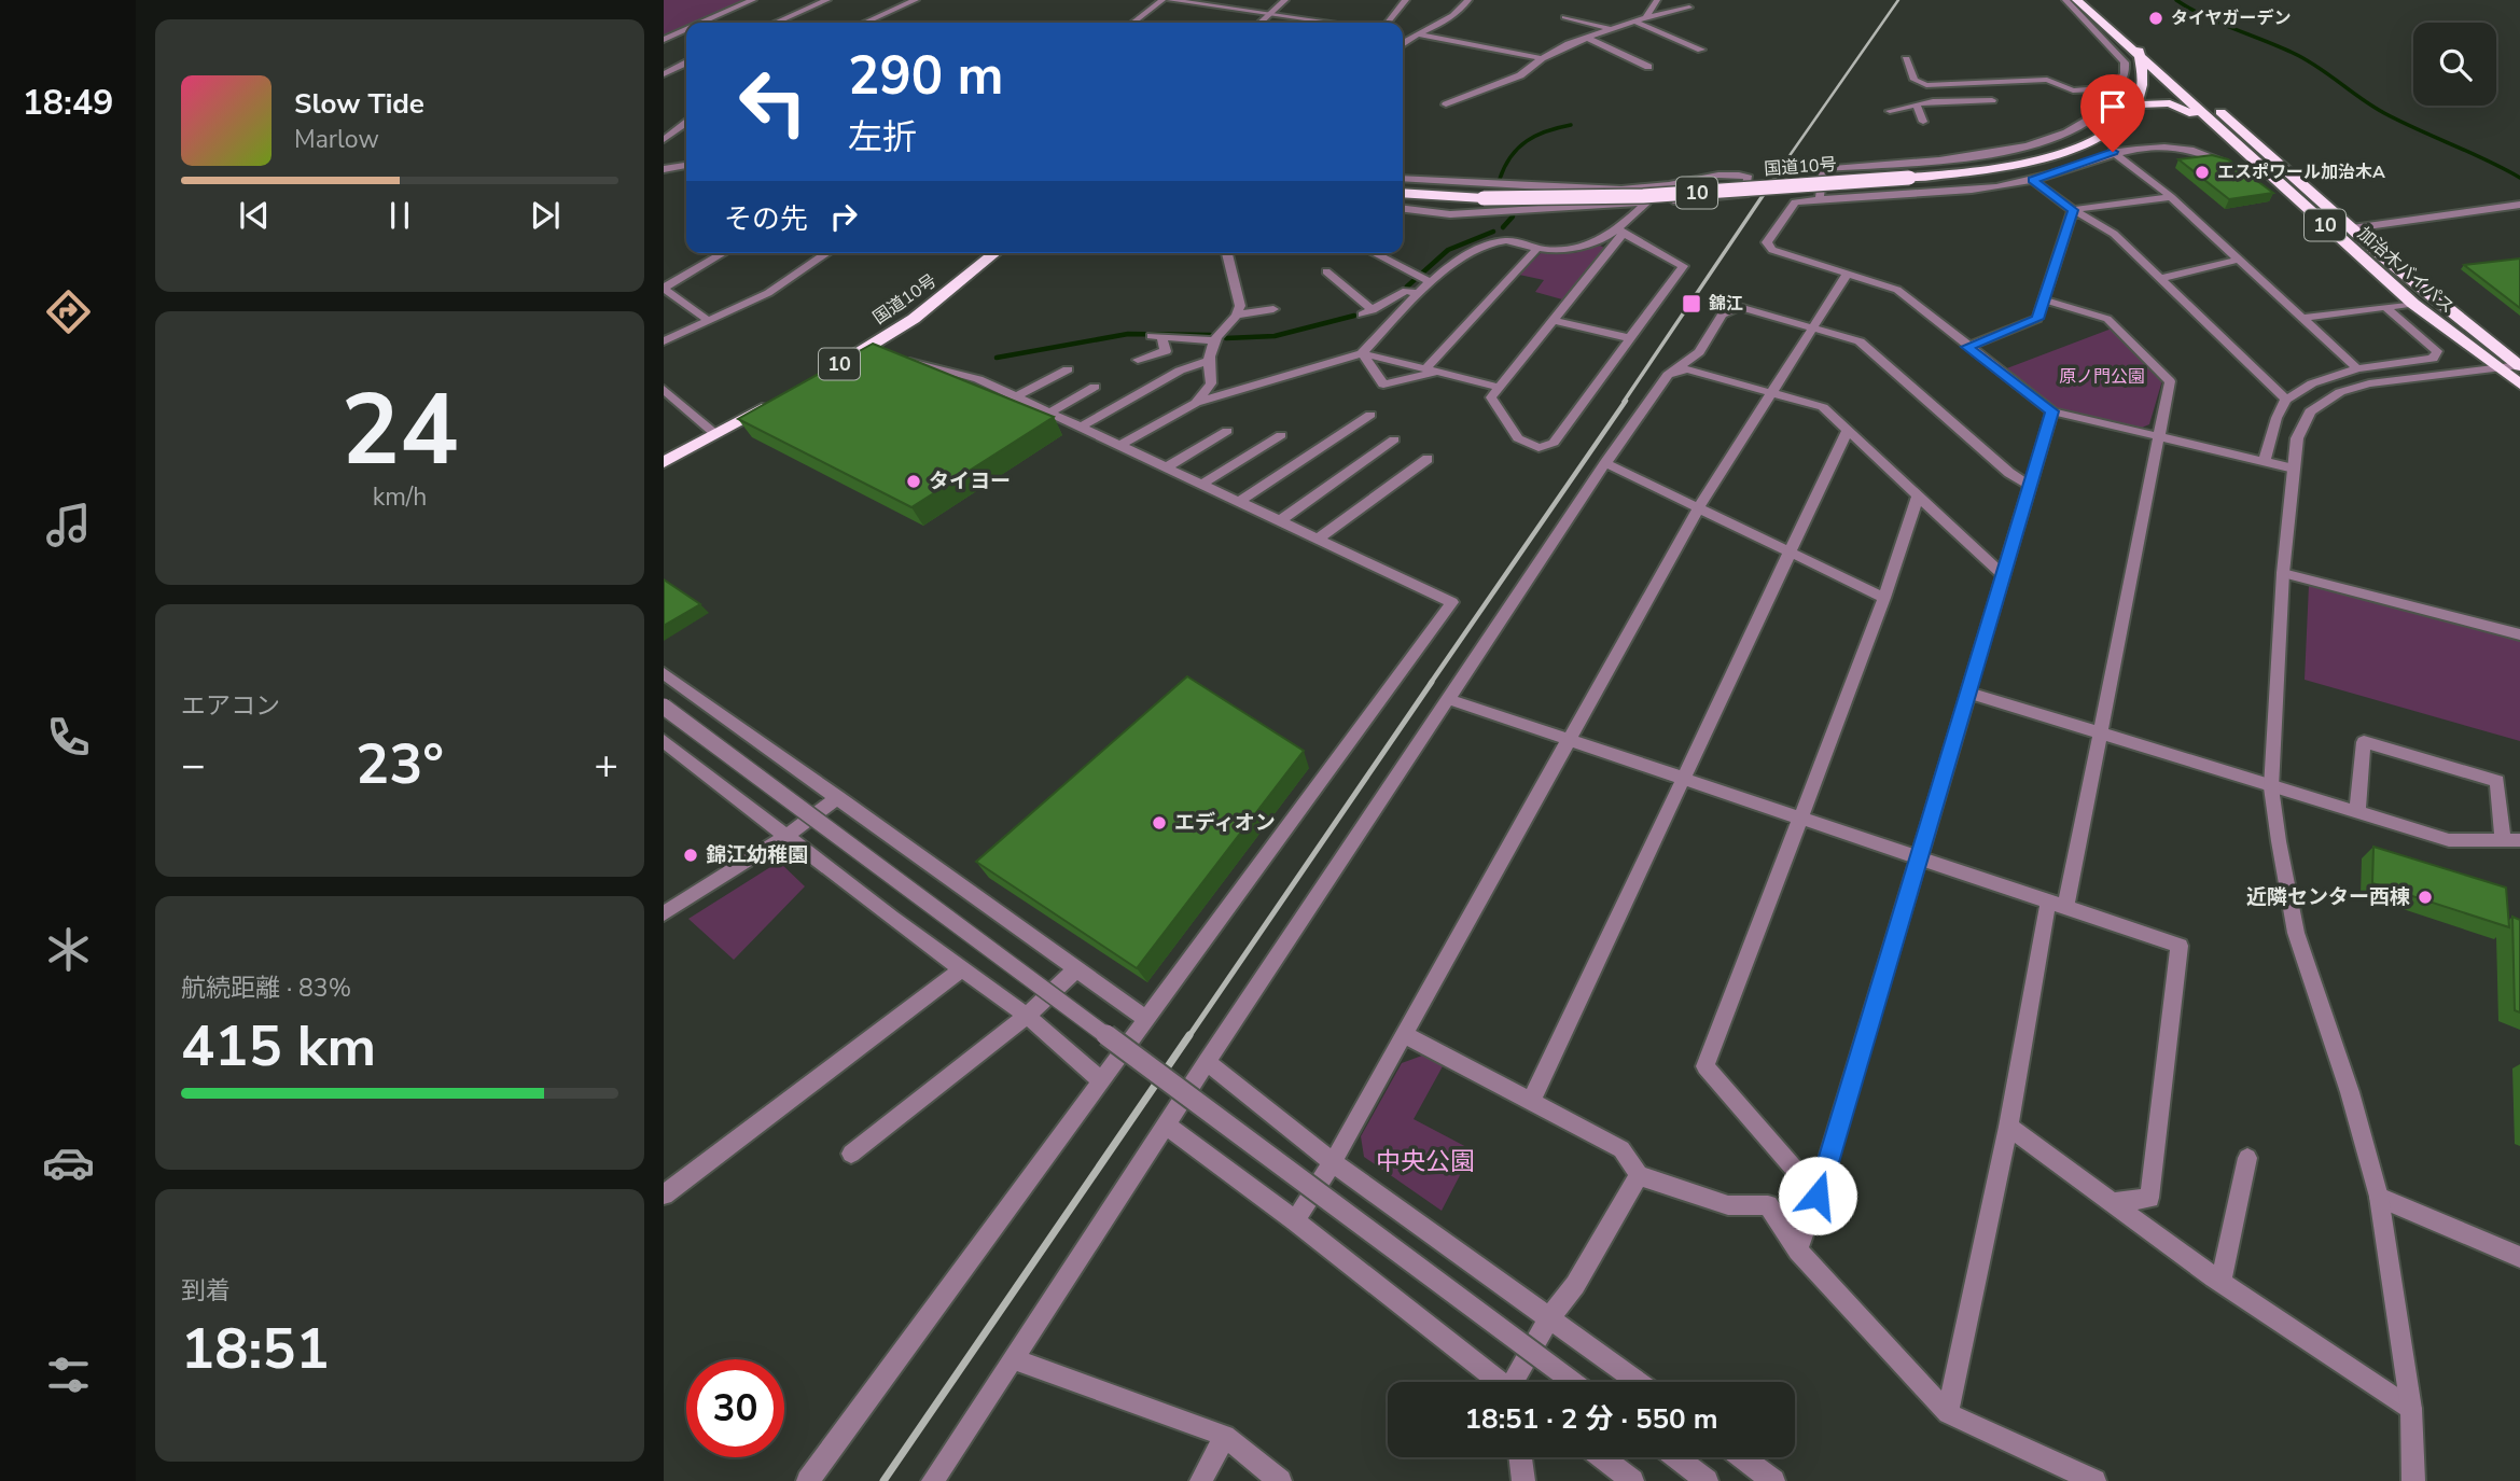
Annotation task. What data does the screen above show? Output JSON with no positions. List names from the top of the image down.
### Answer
{
  "streets": {
    "highway": ["国道10号", "10", "加治木バイパス"]
  },
  "crossings": [
    ["国道10号", "10"],
    ["10", "加治木バイパス"]
  ],
  "parks": ["原ノ門公園", "中央公園"],
  "places": {
    "other": [
      "タイヤガーデン",
      "エスポワール加治木A",
      "タイヨー",
      "エディオン",
      "錦江幼稚園",
      "近隣センター西棟"
    ],
    "transit": ["錦江"]
  },
  "page": {
    "tabs": "18:49",
    "turn": ["290 m", "左折"],
    "song": ["Slow Tide", "Marlow"],
    "then": "その先",
    "tile": [
      ["24", "km/h"],
      "エアコン",
      ["航続距離 · 83%", "415 km"],
      ["到着", "18:51"]
    ],
    "heat": ["−", "23°", "+"],
    "limit": "30",
    "trip": "18:51 · 2 分 · 550 m"
  }
}
